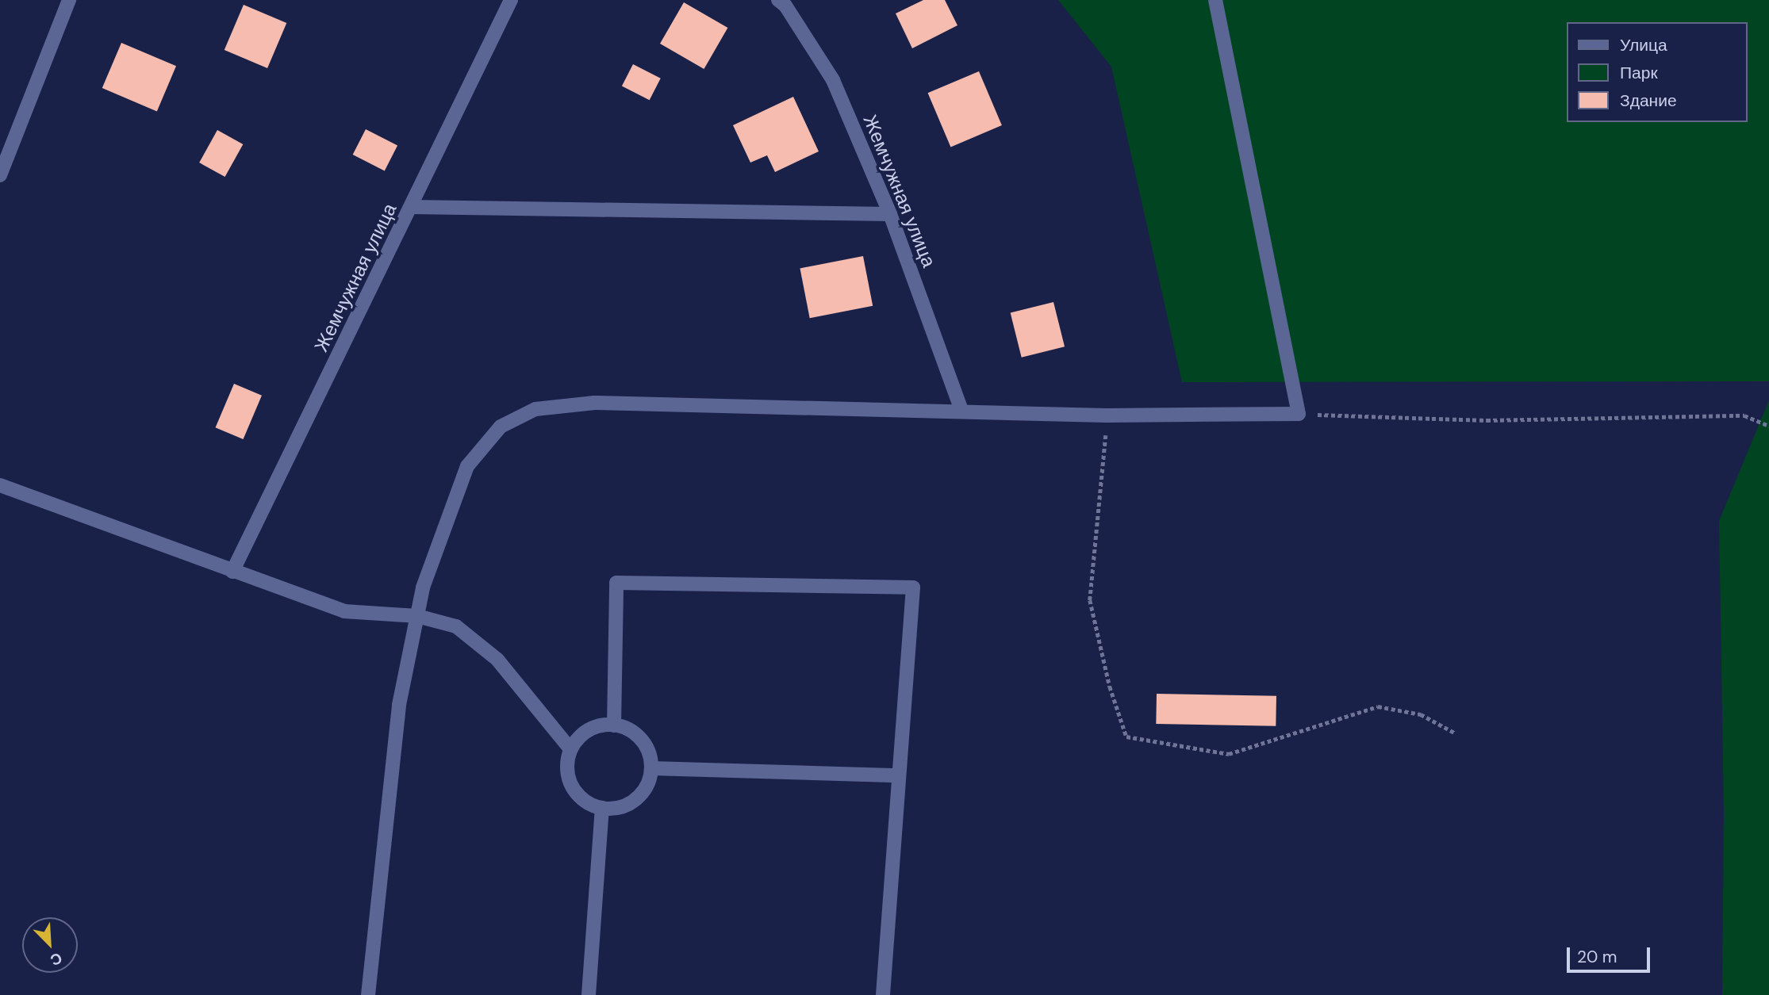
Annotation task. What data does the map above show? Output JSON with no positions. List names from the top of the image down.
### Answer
{
  "streets": {
    "street": ["Жемчужная улица"]
  },
  "legend": ["Улица", "Парк", "Здание"],
  "scale_bar": "20 m",
  "north": "bottom right"
}
